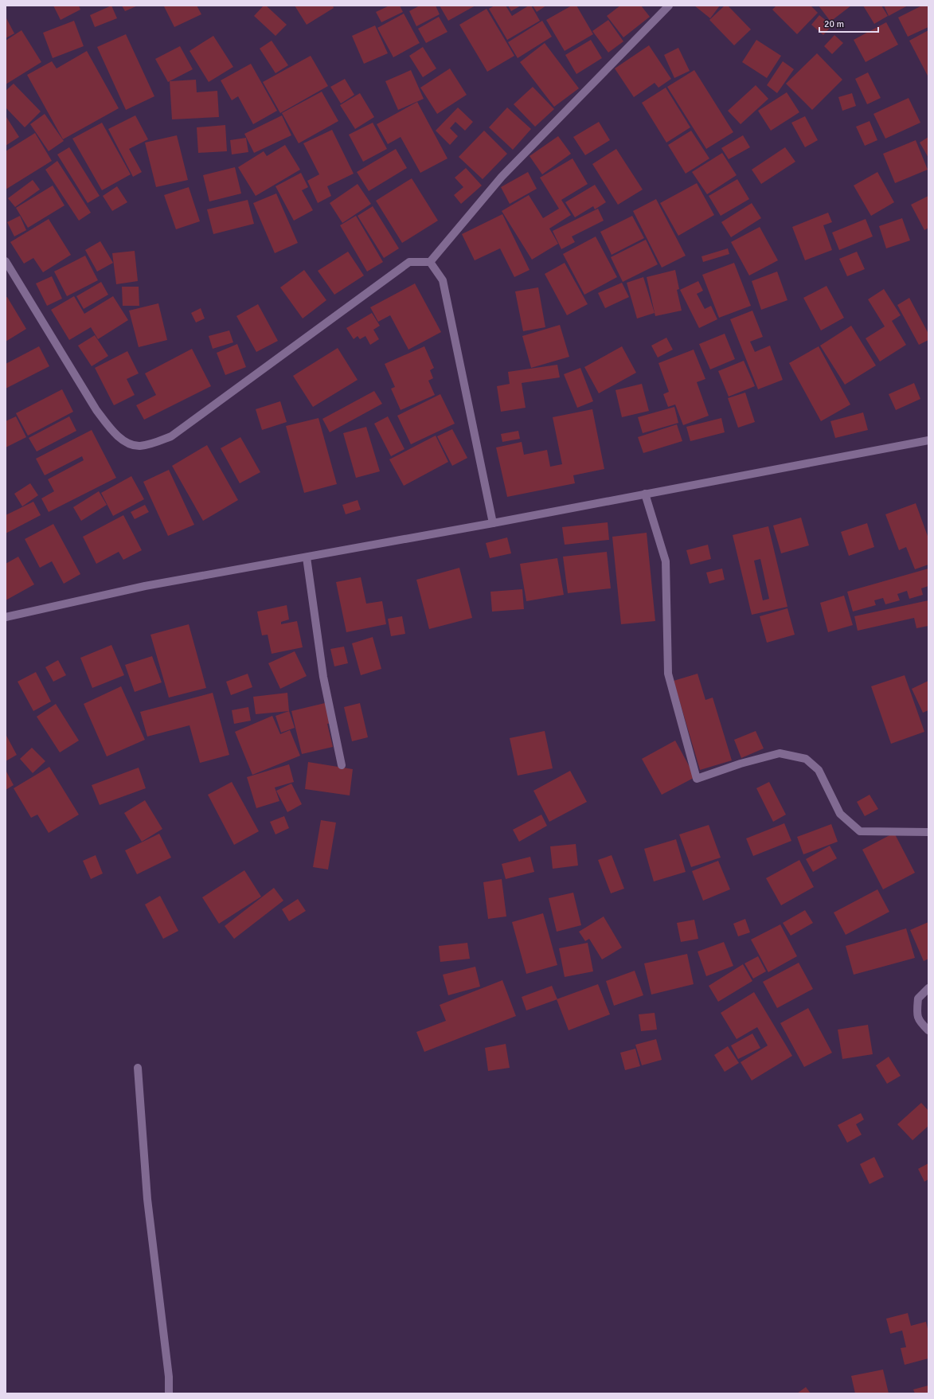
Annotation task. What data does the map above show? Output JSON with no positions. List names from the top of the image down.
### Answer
{
  "scale_bar": "20 m"
}
